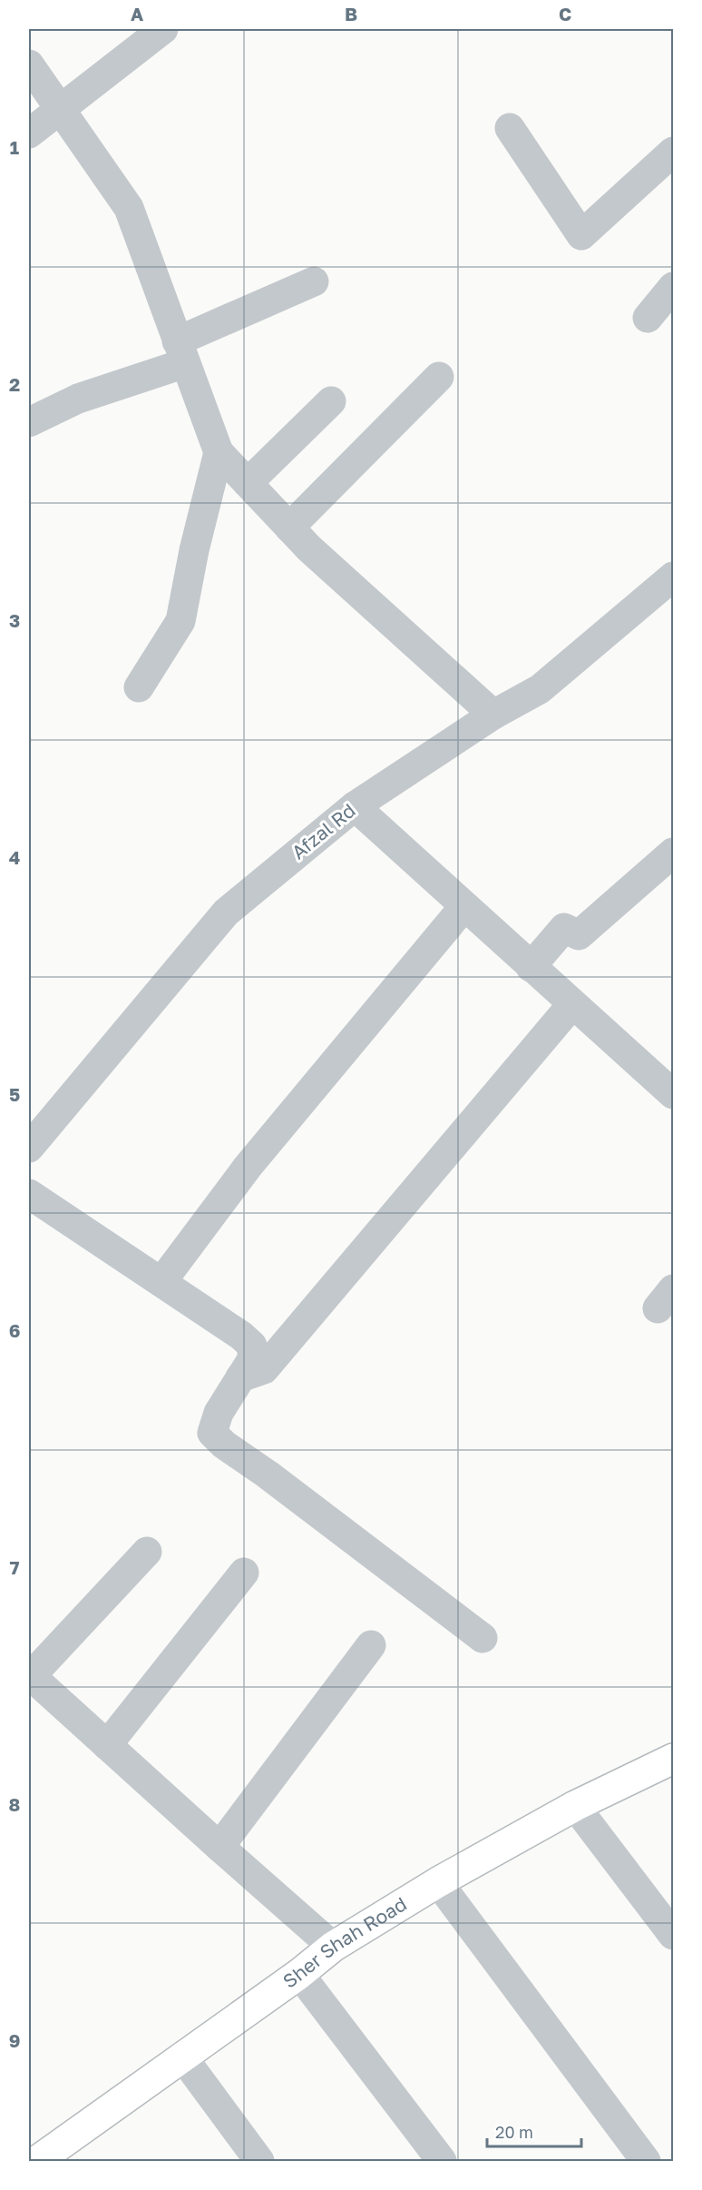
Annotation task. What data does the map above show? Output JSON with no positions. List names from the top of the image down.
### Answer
{
  "streets": {
    "main road": ["Sher Shah Road"],
    "street": ["Afzal Rd"]
  },
  "scale_bar": "20 m",
  "grid": {
    "columns": ["A", "B", "C"],
    "rows": [
      "1",
      "2",
      "3",
      "4",
      "5",
      "6",
      "7",
      "8",
      "9"
    ]
  }
}
